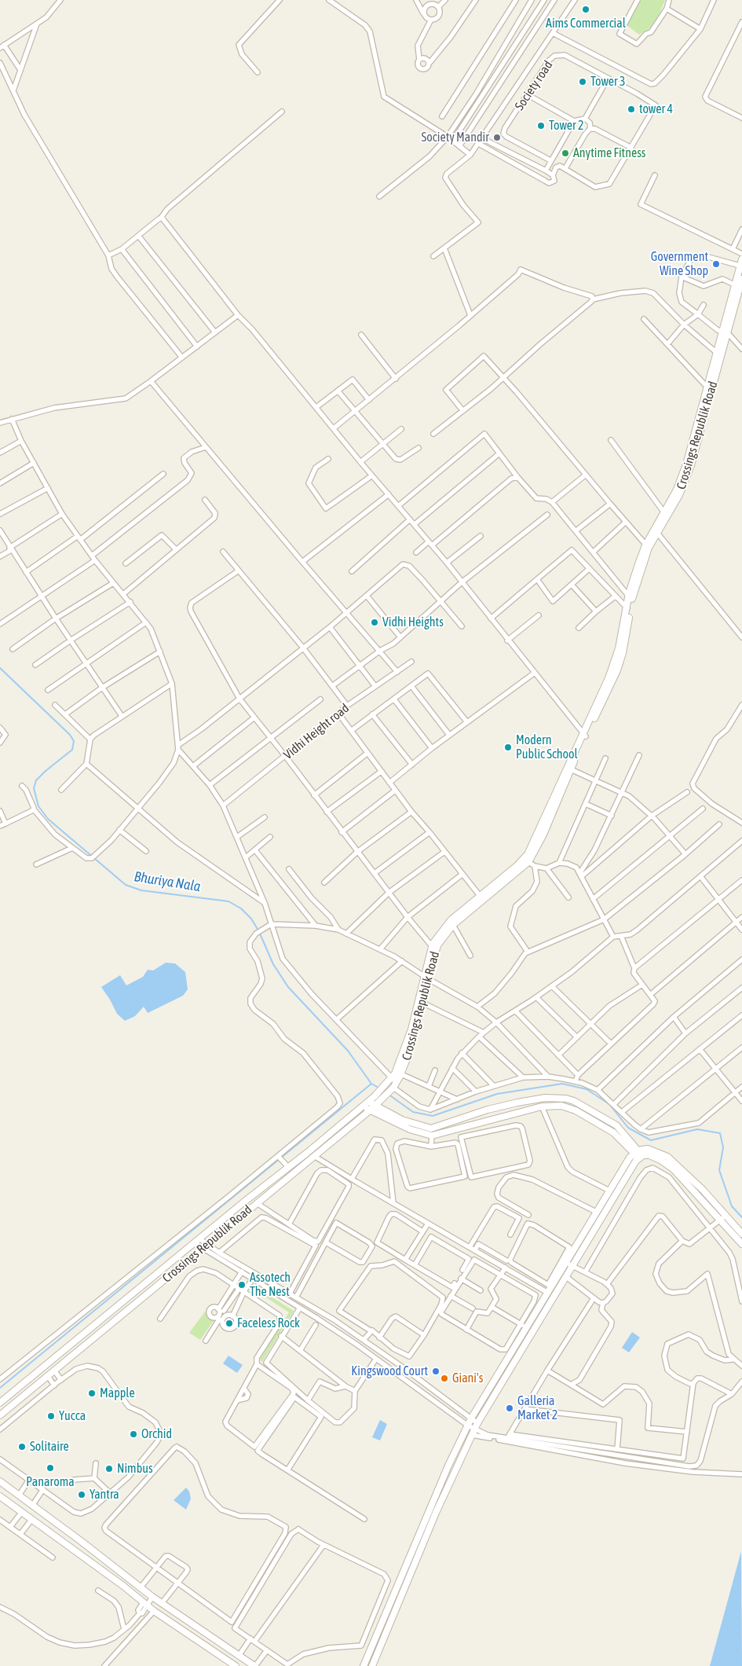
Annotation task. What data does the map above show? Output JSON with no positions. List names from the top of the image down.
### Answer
{
  "streets": {
    "street": ["Society road", "Crossings Republik Road", "Vidhi Height road"]
  },
  "water": ["Bhuriya Nala"],
  "places": [
    "Aims Commercial",
    "Tower 3",
    "tower 4",
    "Tower 2",
    "Society Mandir",
    "Anytime Fitness",
    "Government Wine Shop",
    "Vidhi Heights",
    "Modern Public School",
    "Assotech The Nest",
    "Faceless Rock",
    "Kingswood Court",
    "Giani's",
    "Mapple",
    "Galleria Market 2",
    "Yucca",
    "Orchid",
    "Solitaire",
    "Panaroma",
    "Nimbus",
    "Yantra"
  ]
}
